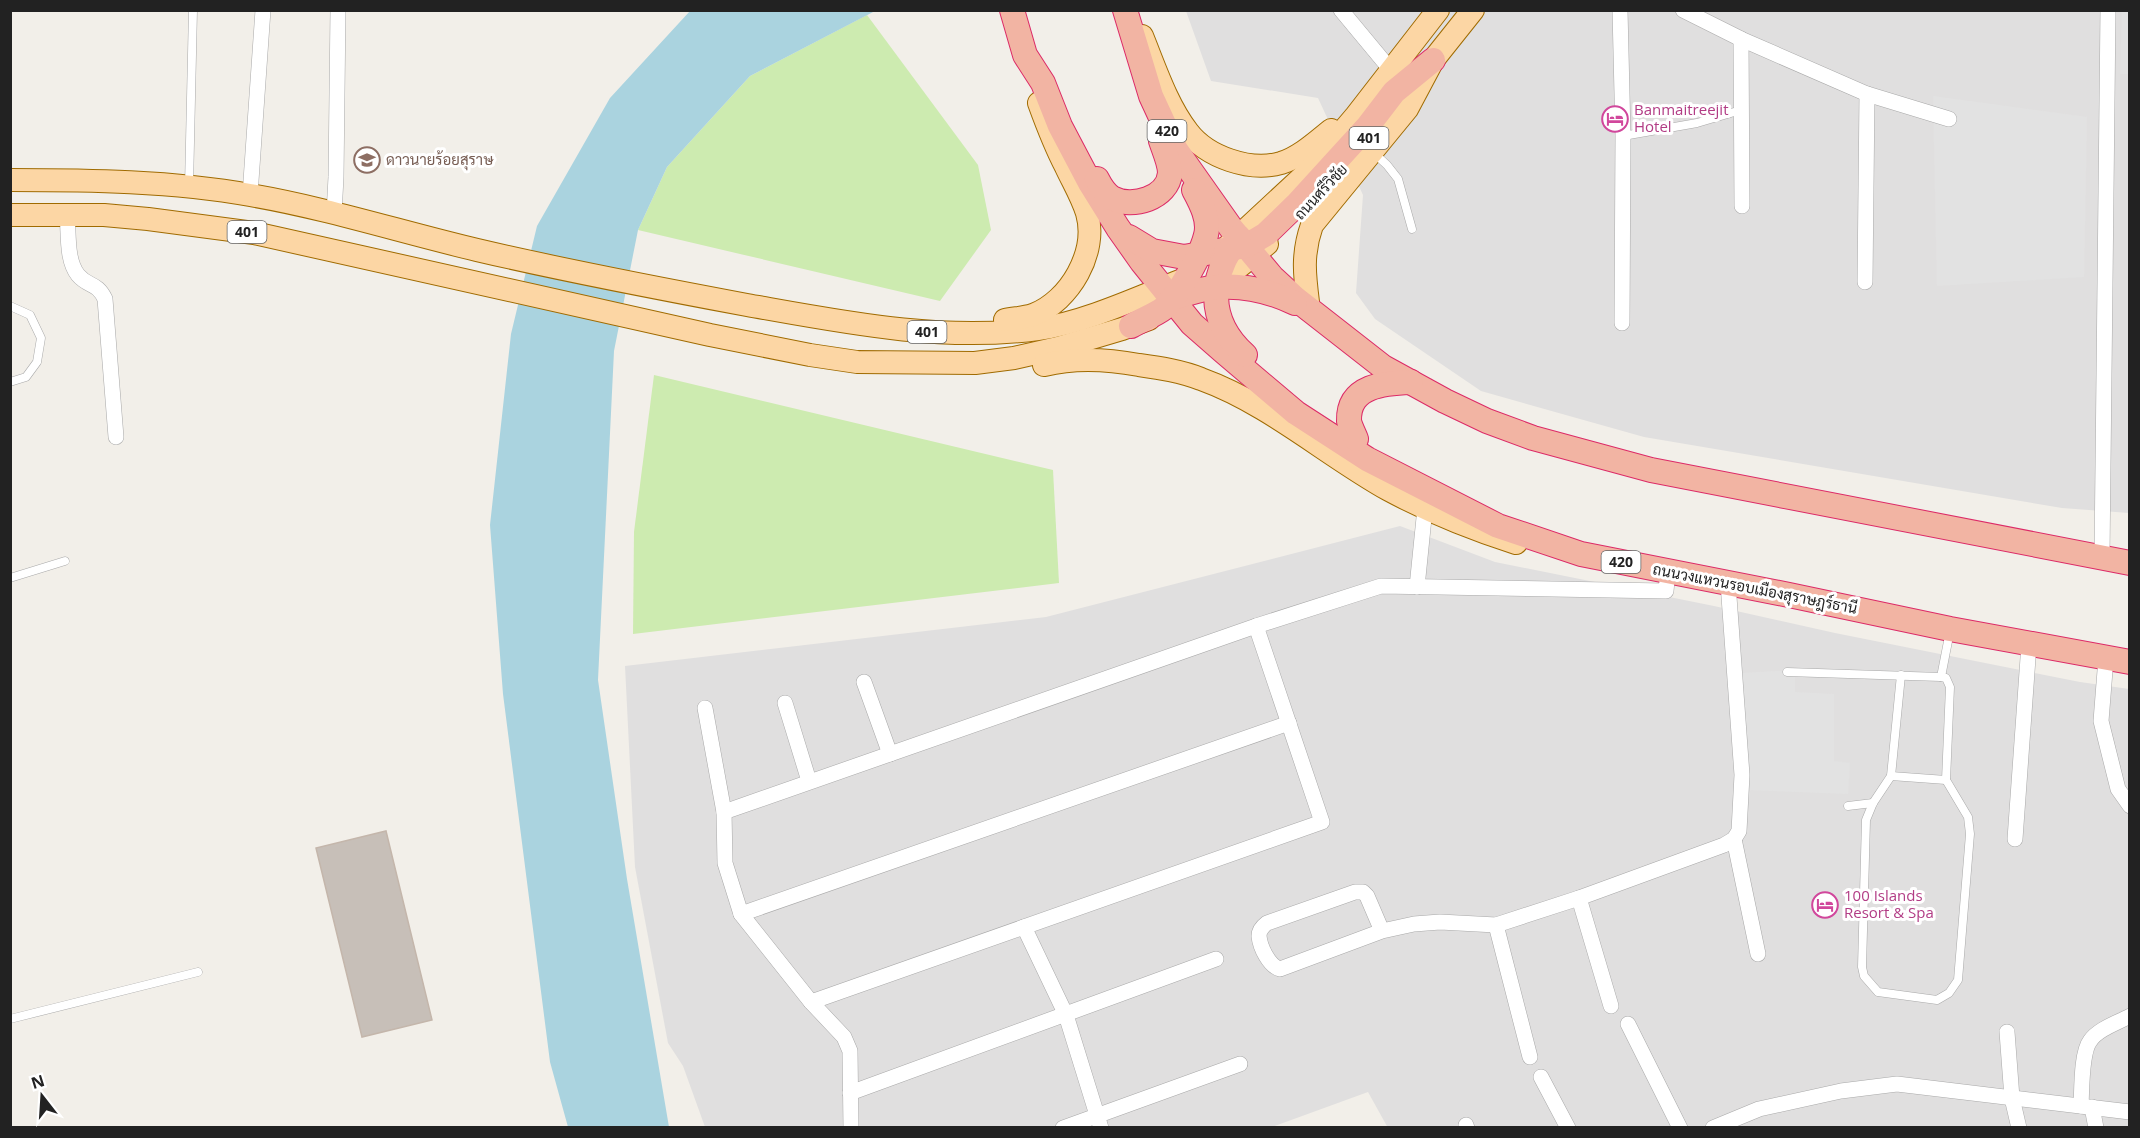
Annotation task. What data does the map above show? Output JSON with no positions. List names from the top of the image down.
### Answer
{
  "streets": {
    "highway": ["420", "ถนนวงแหวนรอบเมืองสุราษฎร์ธานี"],
    "main road": ["401", "ถนนศรีวิชัย"]
  },
  "crossings": [
    ["420", "401"],
    ["420", "ถนนศรีวิชัย"],
    ["420", "ถนนวงแหวนรอบเมืองสุราษฎร์ธานี"],
    ["401", "ถนนศรีวิชัย"],
    ["401", "ถนนวงแหวนรอบเมืองสุราษฎร์ธานี"]
  ],
  "places": {
    "hotel": ["Banmaitreejit Hotel", "100 Islands Resort & Spa"],
    "school or university": ["ดาวนายร้อยสุราษ"]
  },
  "north": "top"
}
